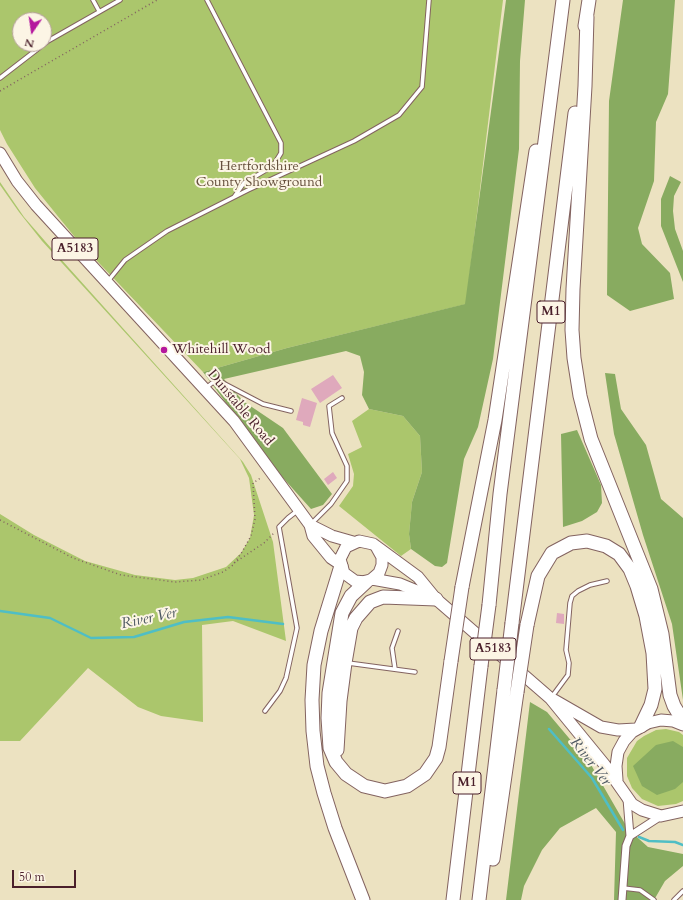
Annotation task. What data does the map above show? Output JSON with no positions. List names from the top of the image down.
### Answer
{
  "streets": {
    "highway": ["M1"],
    "main road": ["A5183", "Dunstable Road"]
  },
  "crossings": [
    ["A5183", "Dunstable Road"]
  ],
  "water": ["River Ver"],
  "parks": ["Hertfordshire County Showground"],
  "places": ["Whitehill Wood"],
  "scale_bar": "50 m",
  "north": "bottom"
}
